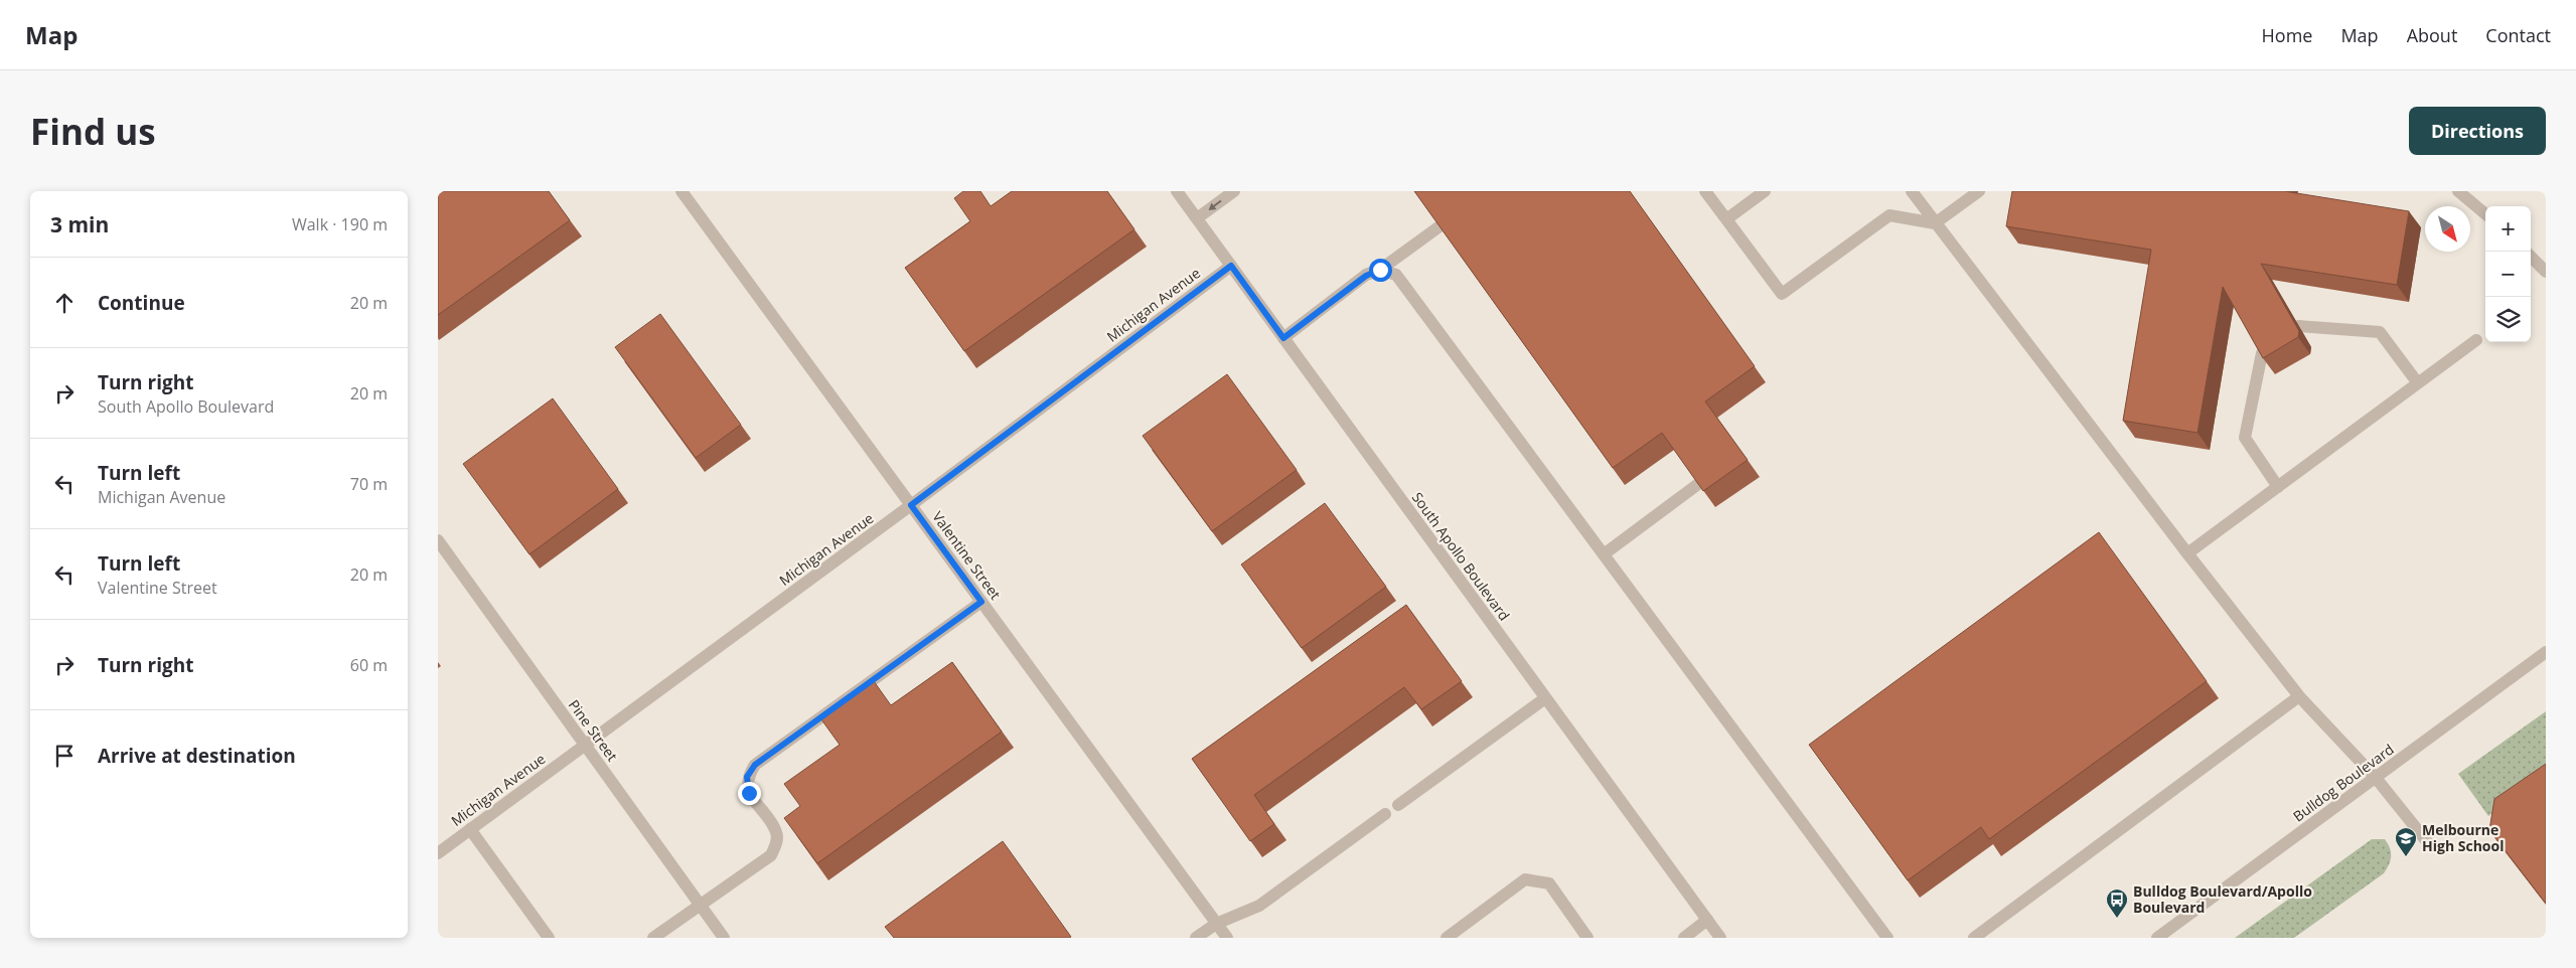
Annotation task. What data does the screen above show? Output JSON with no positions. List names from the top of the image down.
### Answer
{
  "streets": {
    "street": [
      "Michigan Avenue",
      "Valentine Street",
      "South Apollo Boulevard",
      "Pine Street",
      "Bulldog Boulevard"
    ]
  },
  "crossings": [
    ["Michigan Avenue", "Valentine Street"],
    ["Michigan Avenue", "South Apollo Boulevard"],
    ["Michigan Avenue", "Pine Street"]
  ],
  "places": {
    "school or university": ["Melbourne High School"],
    "bus stop": ["Bulldog Boulevard/Apollo Boulevard"]
  },
  "north": "bottom right",
  "page": {
    "header": "Map",
    "nav": [
      "Home",
      "Map",
      "About",
      "Contact"
    ],
    "buttons": "Directions",
    "title": "Find us",
    "heading": ["3 min", "Walk · 190 m"],
    "map_buttons": ["+", "−"],
    "list": [
      ["Continue", "20 m"],
      ["Turn right", "South Apollo Boulevard", "20 m"],
      ["Turn left", "Michigan Avenue", "70 m"],
      ["Turn left", "Valentine Street", "20 m"],
      ["Turn right", "60 m"],
      "Arrive at destination"
    ]
  }
}
